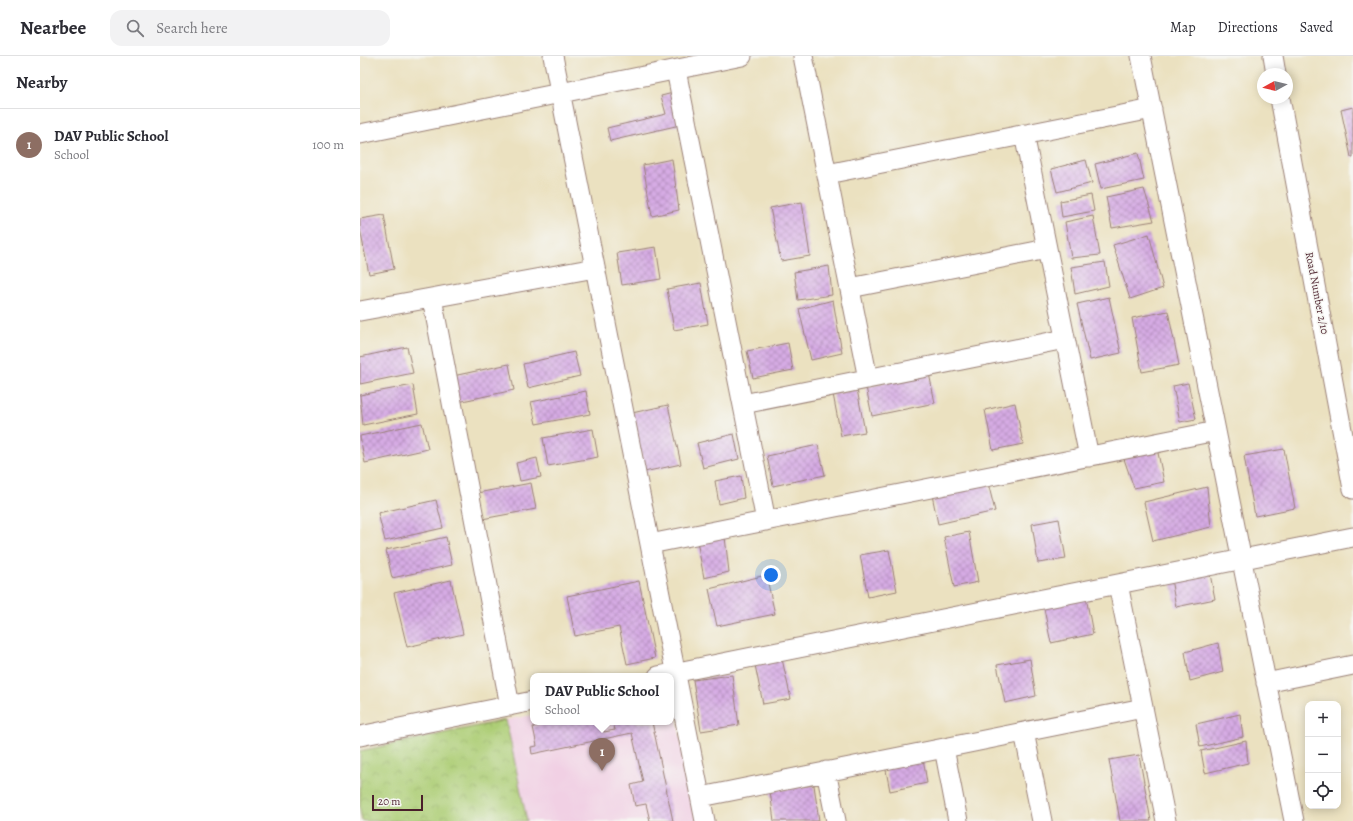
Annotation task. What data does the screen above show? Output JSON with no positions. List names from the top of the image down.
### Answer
{
  "streets": {
    "street": ["Road Number 2/10"]
  },
  "scale_bar": "20 m",
  "north": "left",
  "page": {
    "header": "Nearbee",
    "search": "Search here",
    "nav": ["Map", "Directions", "Saved"],
    "heading": "Nearby",
    "list": [
      {
        "mark": "1",
        "name": "DAV Public School",
        "note": "School",
        "value": "100 m"
      }
    ],
    "popup": ["DAV Public School", "School"],
    "map_buttons": ["+", "−"],
    "pins": "1",
    "scale": "20 m"
  }
}
